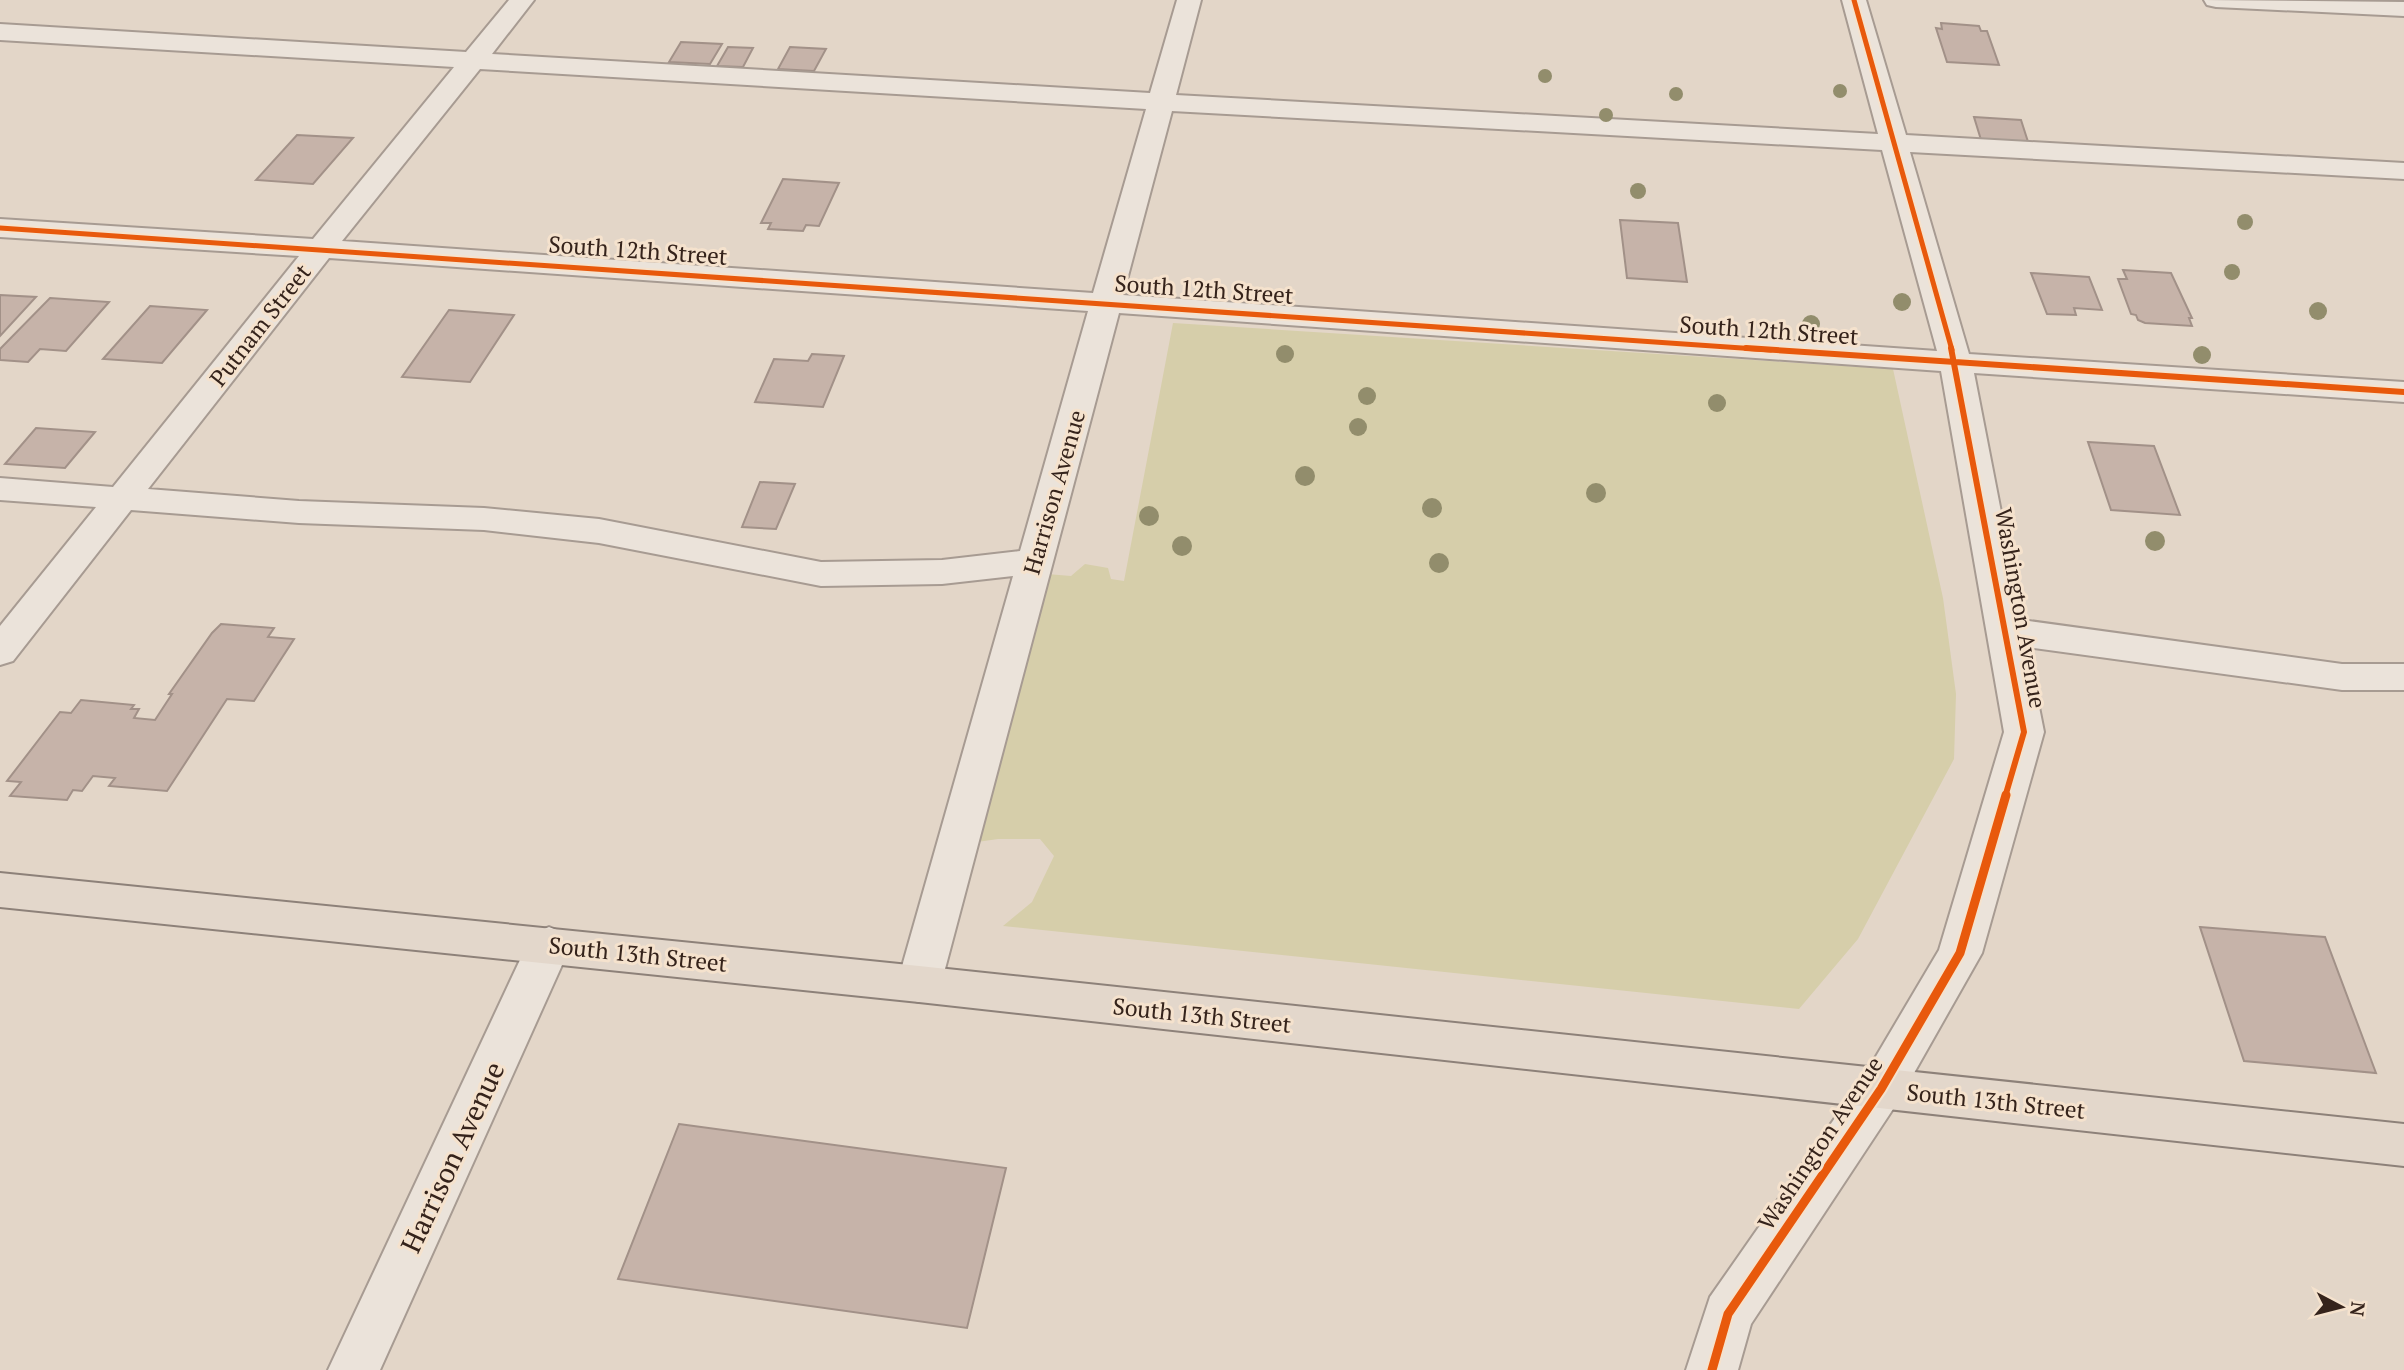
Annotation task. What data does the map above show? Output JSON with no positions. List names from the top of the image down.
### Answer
{
  "streets": {
    "main road": ["South 13th Street"],
    "street": [
      "South 12th Street",
      "Putnam Street",
      "Harrison Avenue",
      "Washington Avenue"
    ]
  },
  "crossings": [
    ["South 12th Street", "Putnam Street"],
    ["South 12th Street", "Harrison Avenue"],
    ["South 12th Street", "Washington Avenue"],
    ["Harrison Avenue", "South 13th Street"],
    ["Washington Avenue", "South 13th Street"]
  ],
  "north": "right"
}
